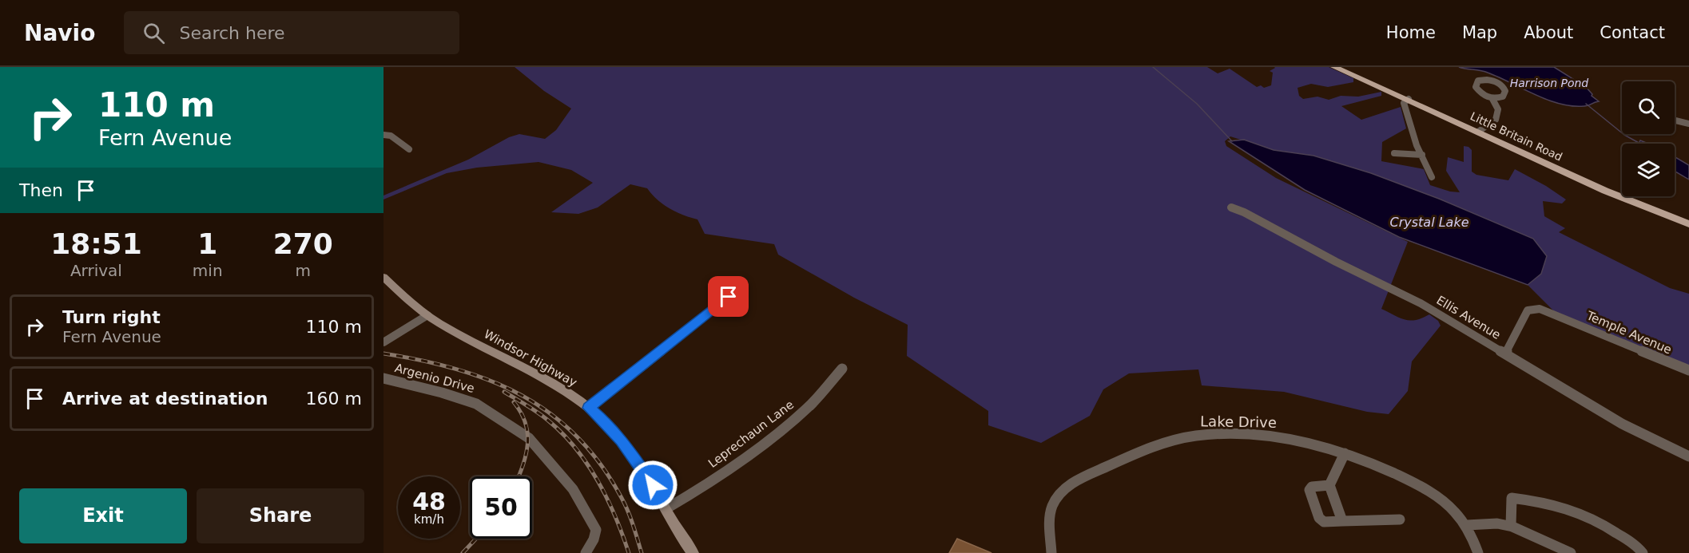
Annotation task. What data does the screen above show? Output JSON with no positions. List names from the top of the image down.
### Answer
{
  "streets": {
    "main road": ["Little Britain Road", "Windsor Highway"],
    "street": [
      "Ellis Avenue",
      "Temple Avenue",
      "Argenio Drive",
      "Lake Drive",
      "Leprechaun Lane"
    ]
  },
  "crossings": [
    ["Ellis Avenue", "Temple Avenue"],
    ["Windsor Highway", "Leprechaun Lane"]
  ],
  "water": ["Harrison Pond", "Crystal Lake"],
  "page": {
    "header": "Navio",
    "search": "Search here",
    "nav": [
      "Home",
      "Map",
      "About",
      "Contact"
    ],
    "turn": ["110 m", "Fern Avenue"],
    "then": "Then",
    "eta": [
      "18:51",
      "Arrival",
      "1",
      "min",
      "270",
      "m"
    ],
    "list": [
      {
        "name": "Turn right",
        "note": "Fern Avenue",
        "value": "110 m"
      },
      {
        "name": "Arrive at destination",
        "value": "160 m"
      }
    ],
    "speed": "48 km/h",
    "limit": "50",
    "buttons": ["Exit", "Share"]
  }
}
